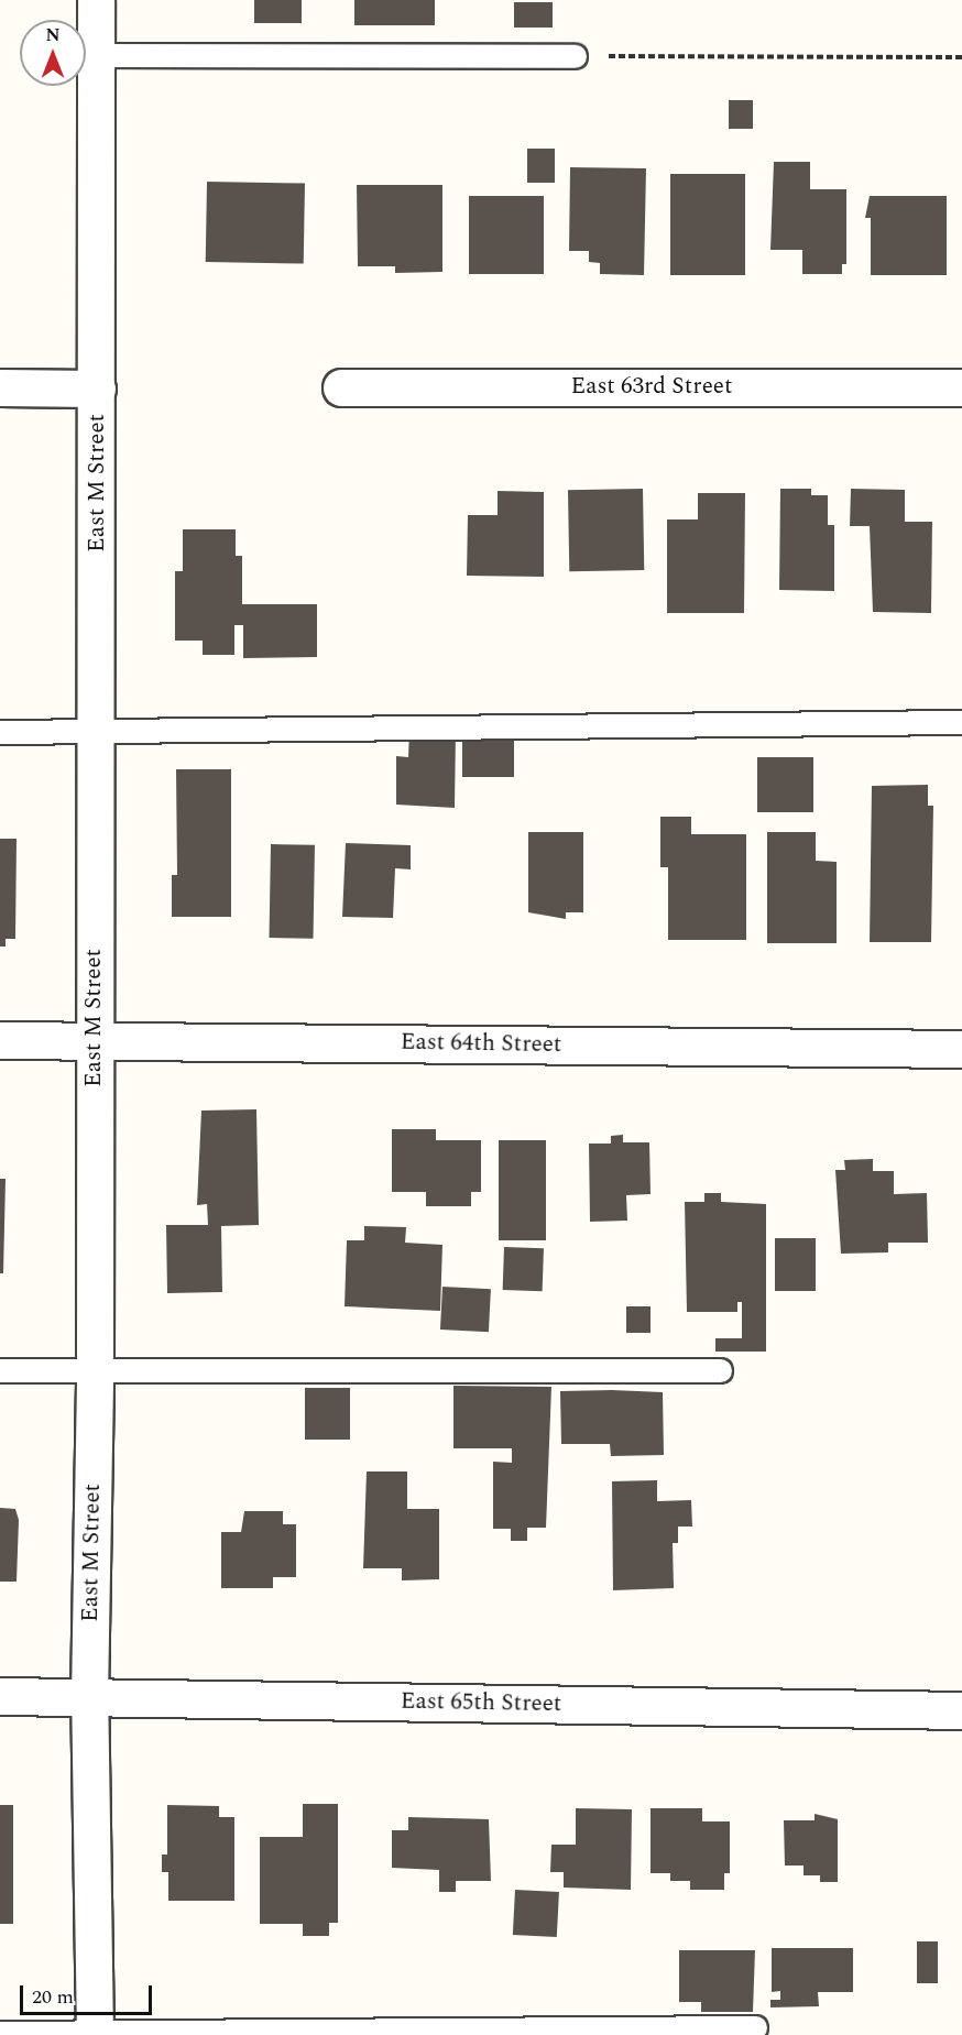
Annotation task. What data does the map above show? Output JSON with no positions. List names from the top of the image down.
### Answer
{
  "streets": {
    "street": [
      "East 63rd Street",
      "East M Street",
      "East 64th Street",
      "East 65th Street"
    ]
  },
  "crossings": [
    ["East M Street", "East 64th Street"],
    ["East M Street", "East 65th Street"]
  ],
  "scale_bar": "20 m",
  "north": "top"
}
